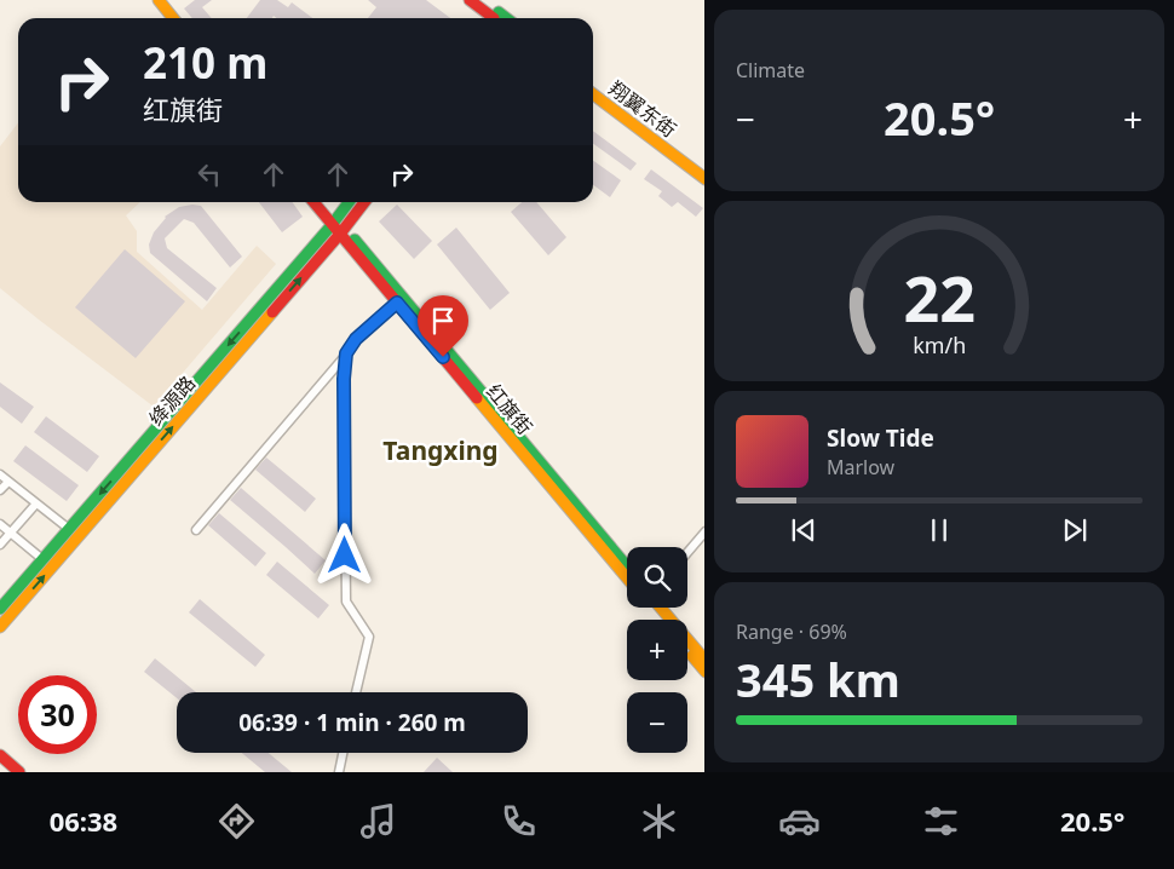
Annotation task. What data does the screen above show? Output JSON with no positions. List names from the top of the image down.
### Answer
{
  "streets": {
    "main road": ["翔翼东街", "绛源路", "红旗街"]
  },
  "crossings": [
    ["绛源路", "红旗街"]
  ],
  "districts": ["Tangxing"],
  "page": {
    "tile": [
      "Climate",
      ["Range · 69%", "345 km"]
    ],
    "turn": ["210 m", "红旗街"],
    "heat": ["−", "20.5°", "+"],
    "song": ["Slow Tide", "Marlow"],
    "map_buttons": ["+", "−"],
    "limit": "30",
    "trip": "06:39 · 1 min · 260 m",
    "tabs": ["06:38", "20.5°"],
    "gauge": ["22", "km/h"]
  }
}
